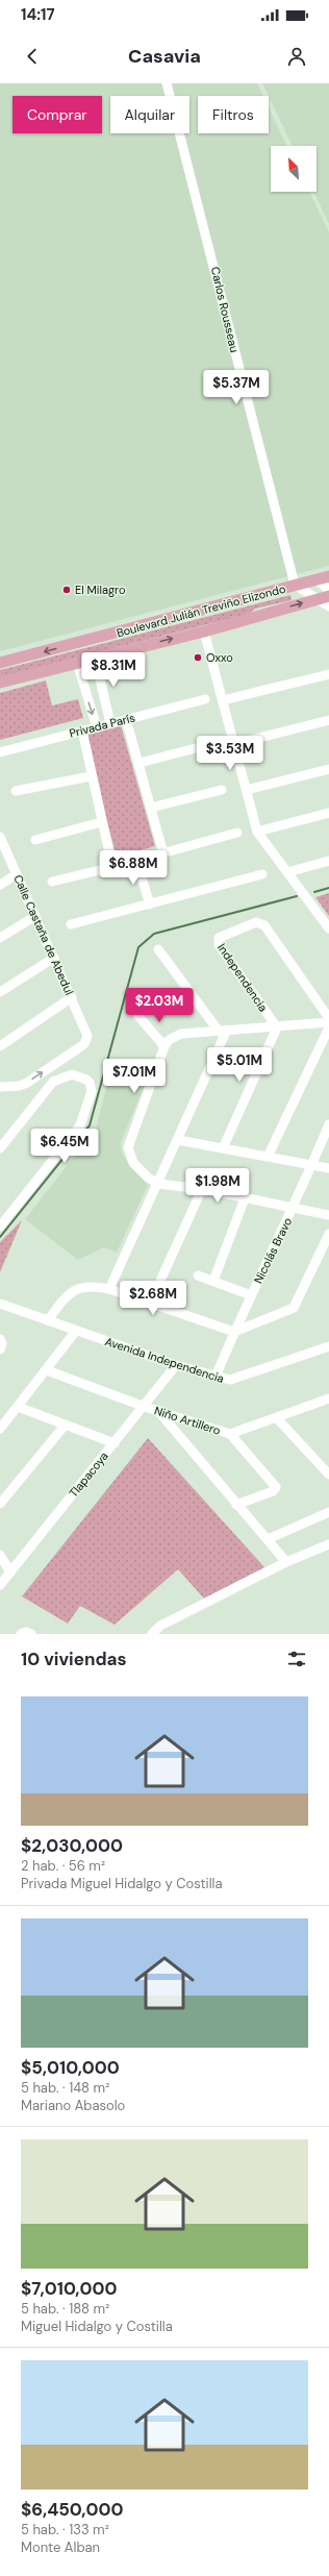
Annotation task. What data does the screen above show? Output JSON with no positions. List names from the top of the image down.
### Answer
{
  "streets": {
    "main road": ["Boulevard Julián Treviño Elizondo"],
    "street": [
      "Carlos Rousseau",
      "Privada París",
      "Calle Castaña de Abedul",
      "Independencia",
      "Nicolás Bravo",
      "Avenida Independencia",
      "Niño Artillero",
      "Tlapacoya"
    ]
  },
  "crossings": [
    ["Carlos Rousseau", "Boulevard Julián Treviño Elizondo"],
    ["Nicolás Bravo", "Avenida Independencia"],
    ["Avenida Independencia", "Tlapacoya"],
    ["Niño Artillero", "Tlapacoya"]
  ],
  "places": ["El Milagro", "Oxxo"],
  "north": "top left",
  "page": {
    "status": "14:17",
    "header": "Casavia",
    "chip": ["Comprar", "Alquilar", "Filtros"],
    "price": [
      "$5.37M",
      "$8.31M",
      "$3.53M",
      "$6.88M",
      "$2.03M",
      "$5.01M",
      "$7.01M",
      "$6.45M",
      "$1.98M",
      "$2.68M"
    ],
    "heading": "10 viviendas",
    "list": [
      {
        "name": "$2,030,000",
        "note": "2 hab. · 56 m² · Privada Miguel Hidalgo y Costilla"
      },
      {
        "name": "$5,010,000",
        "note": "5 hab. · 148 m² · Mariano Abasolo"
      },
      {
        "name": "$7,010,000",
        "note": "5 hab. · 188 m² · Miguel Hidalgo y Costilla"
      },
      {
        "name": "$6,450,000",
        "note": "5 hab. · 133 m² · Monte Alban"
      }
    ]
  }
}
